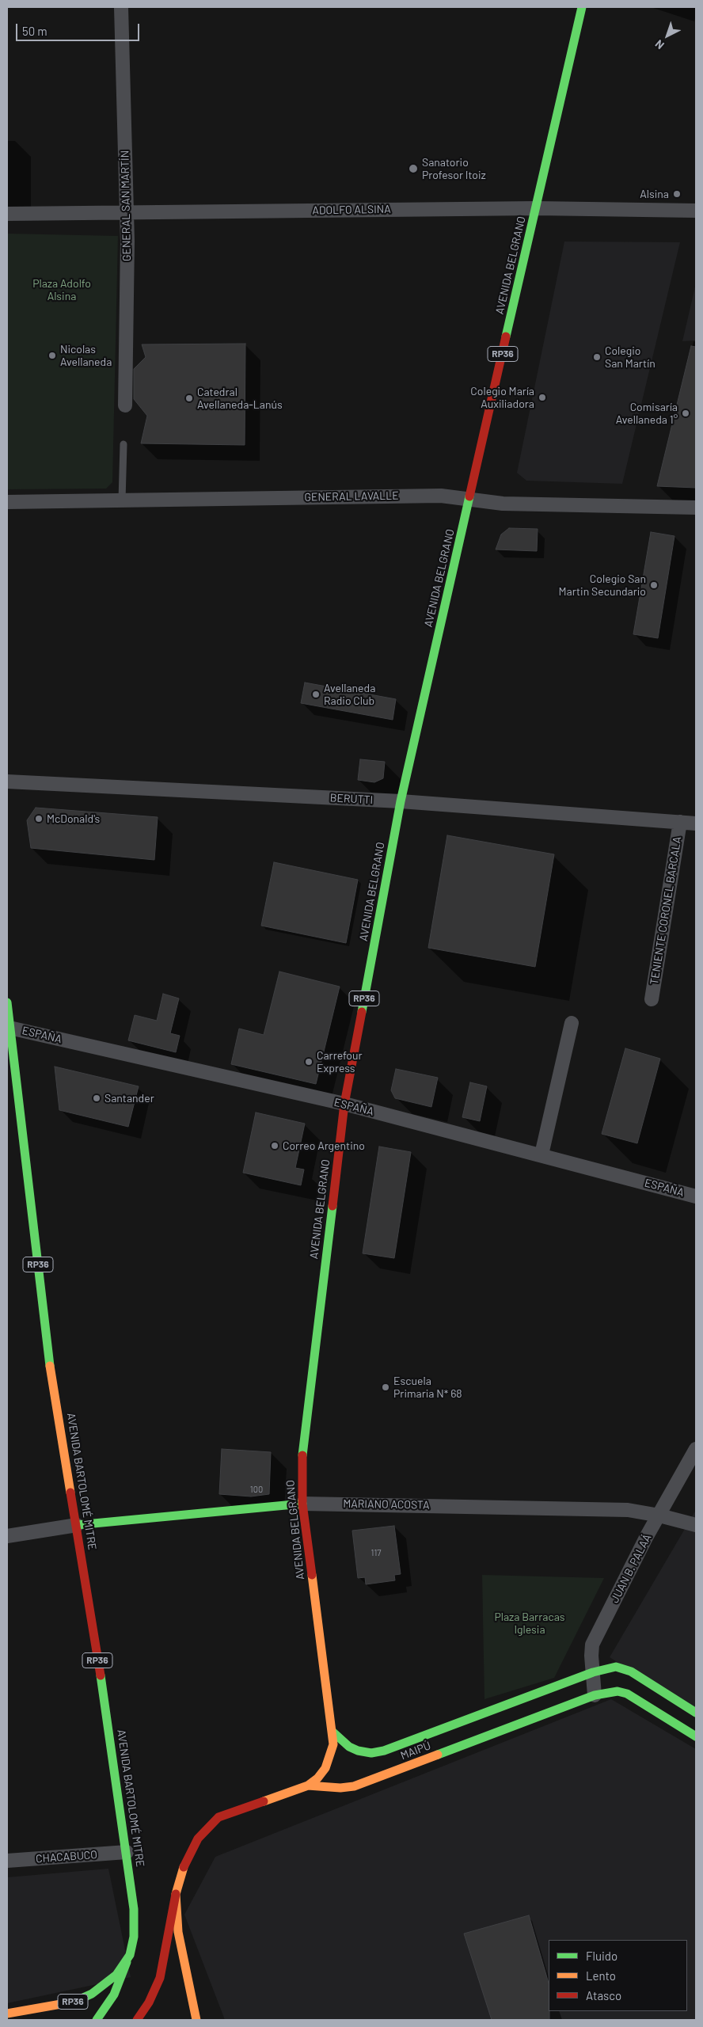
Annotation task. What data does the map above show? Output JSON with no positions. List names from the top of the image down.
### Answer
{
  "streets": {
    "main road": [
      "AVENIDA BELGRANO",
      "RP36",
      "AVENIDA BARTOLOMÉ MITRE",
      "MARIANO ACOSTA",
      "MAIPÚ"
    ],
    "street": [
      "GENERAL SAN MARTÍN",
      "ADOLFO ALSINA",
      "GENERAL LAVALLE",
      "BERUTTI",
      "TENIENTE CORONEL BARCALA",
      "ESPAÑA",
      "JUAN B. PALAÁ",
      "CHACABUCO"
    ]
  },
  "crossings": [
    ["GENERAL SAN MARTÍN", "ADOLFO ALSINA"],
    ["ADOLFO ALSINA", "AVENIDA BELGRANO"],
    ["AVENIDA BELGRANO", "GENERAL LAVALLE"],
    ["AVENIDA BELGRANO", "BERUTTI"],
    ["AVENIDA BELGRANO", "ESPAÑA"],
    ["AVENIDA BELGRANO", "MARIANO ACOSTA"],
    ["AVENIDA BELGRANO", "MAIPÚ"],
    ["RP36", "AVENIDA BARTOLOMÉ MITRE"],
    ["RP36", "MAIPÚ"],
    ["BERUTTI", "TENIENTE CORONEL BARCALA"],
    ["ESPAÑA", "AVENIDA BARTOLOMÉ MITRE"],
    ["AVENIDA BARTOLOMÉ MITRE", "MARIANO ACOSTA"],
    ["AVENIDA BARTOLOMÉ MITRE", "CHACABUCO"],
    ["MARIANO ACOSTA", "JUAN B. PALAÁ"],
    ["JUAN B. PALAÁ", "MAIPÚ"]
  ],
  "parks": ["Plaza Adolfo Alsina", "Plaza Barracas Iglesia"],
  "places": [
    "Sanatorio Profesor Itoiz",
    "Alsina",
    "Nicolas Avellaneda",
    "Colegio San Martín",
    "Colegio María Auxiliadora",
    "Catedral Avellaneda-Lanús",
    "Comisaría Avellaneda 1°",
    "Colegio San Martin Secundario",
    "Avellaneda Radio Club",
    "McDonald's",
    "Carrefour Express",
    "Santander",
    "Correo Argentino",
    "Escuela Primaria N* 68"
  ],
  "house_numbers": ["100", "117"],
  "legend": ["Fluido", "Lento", "Atasco"],
  "scale_bar": "50 m",
  "north": "bottom left"
}
